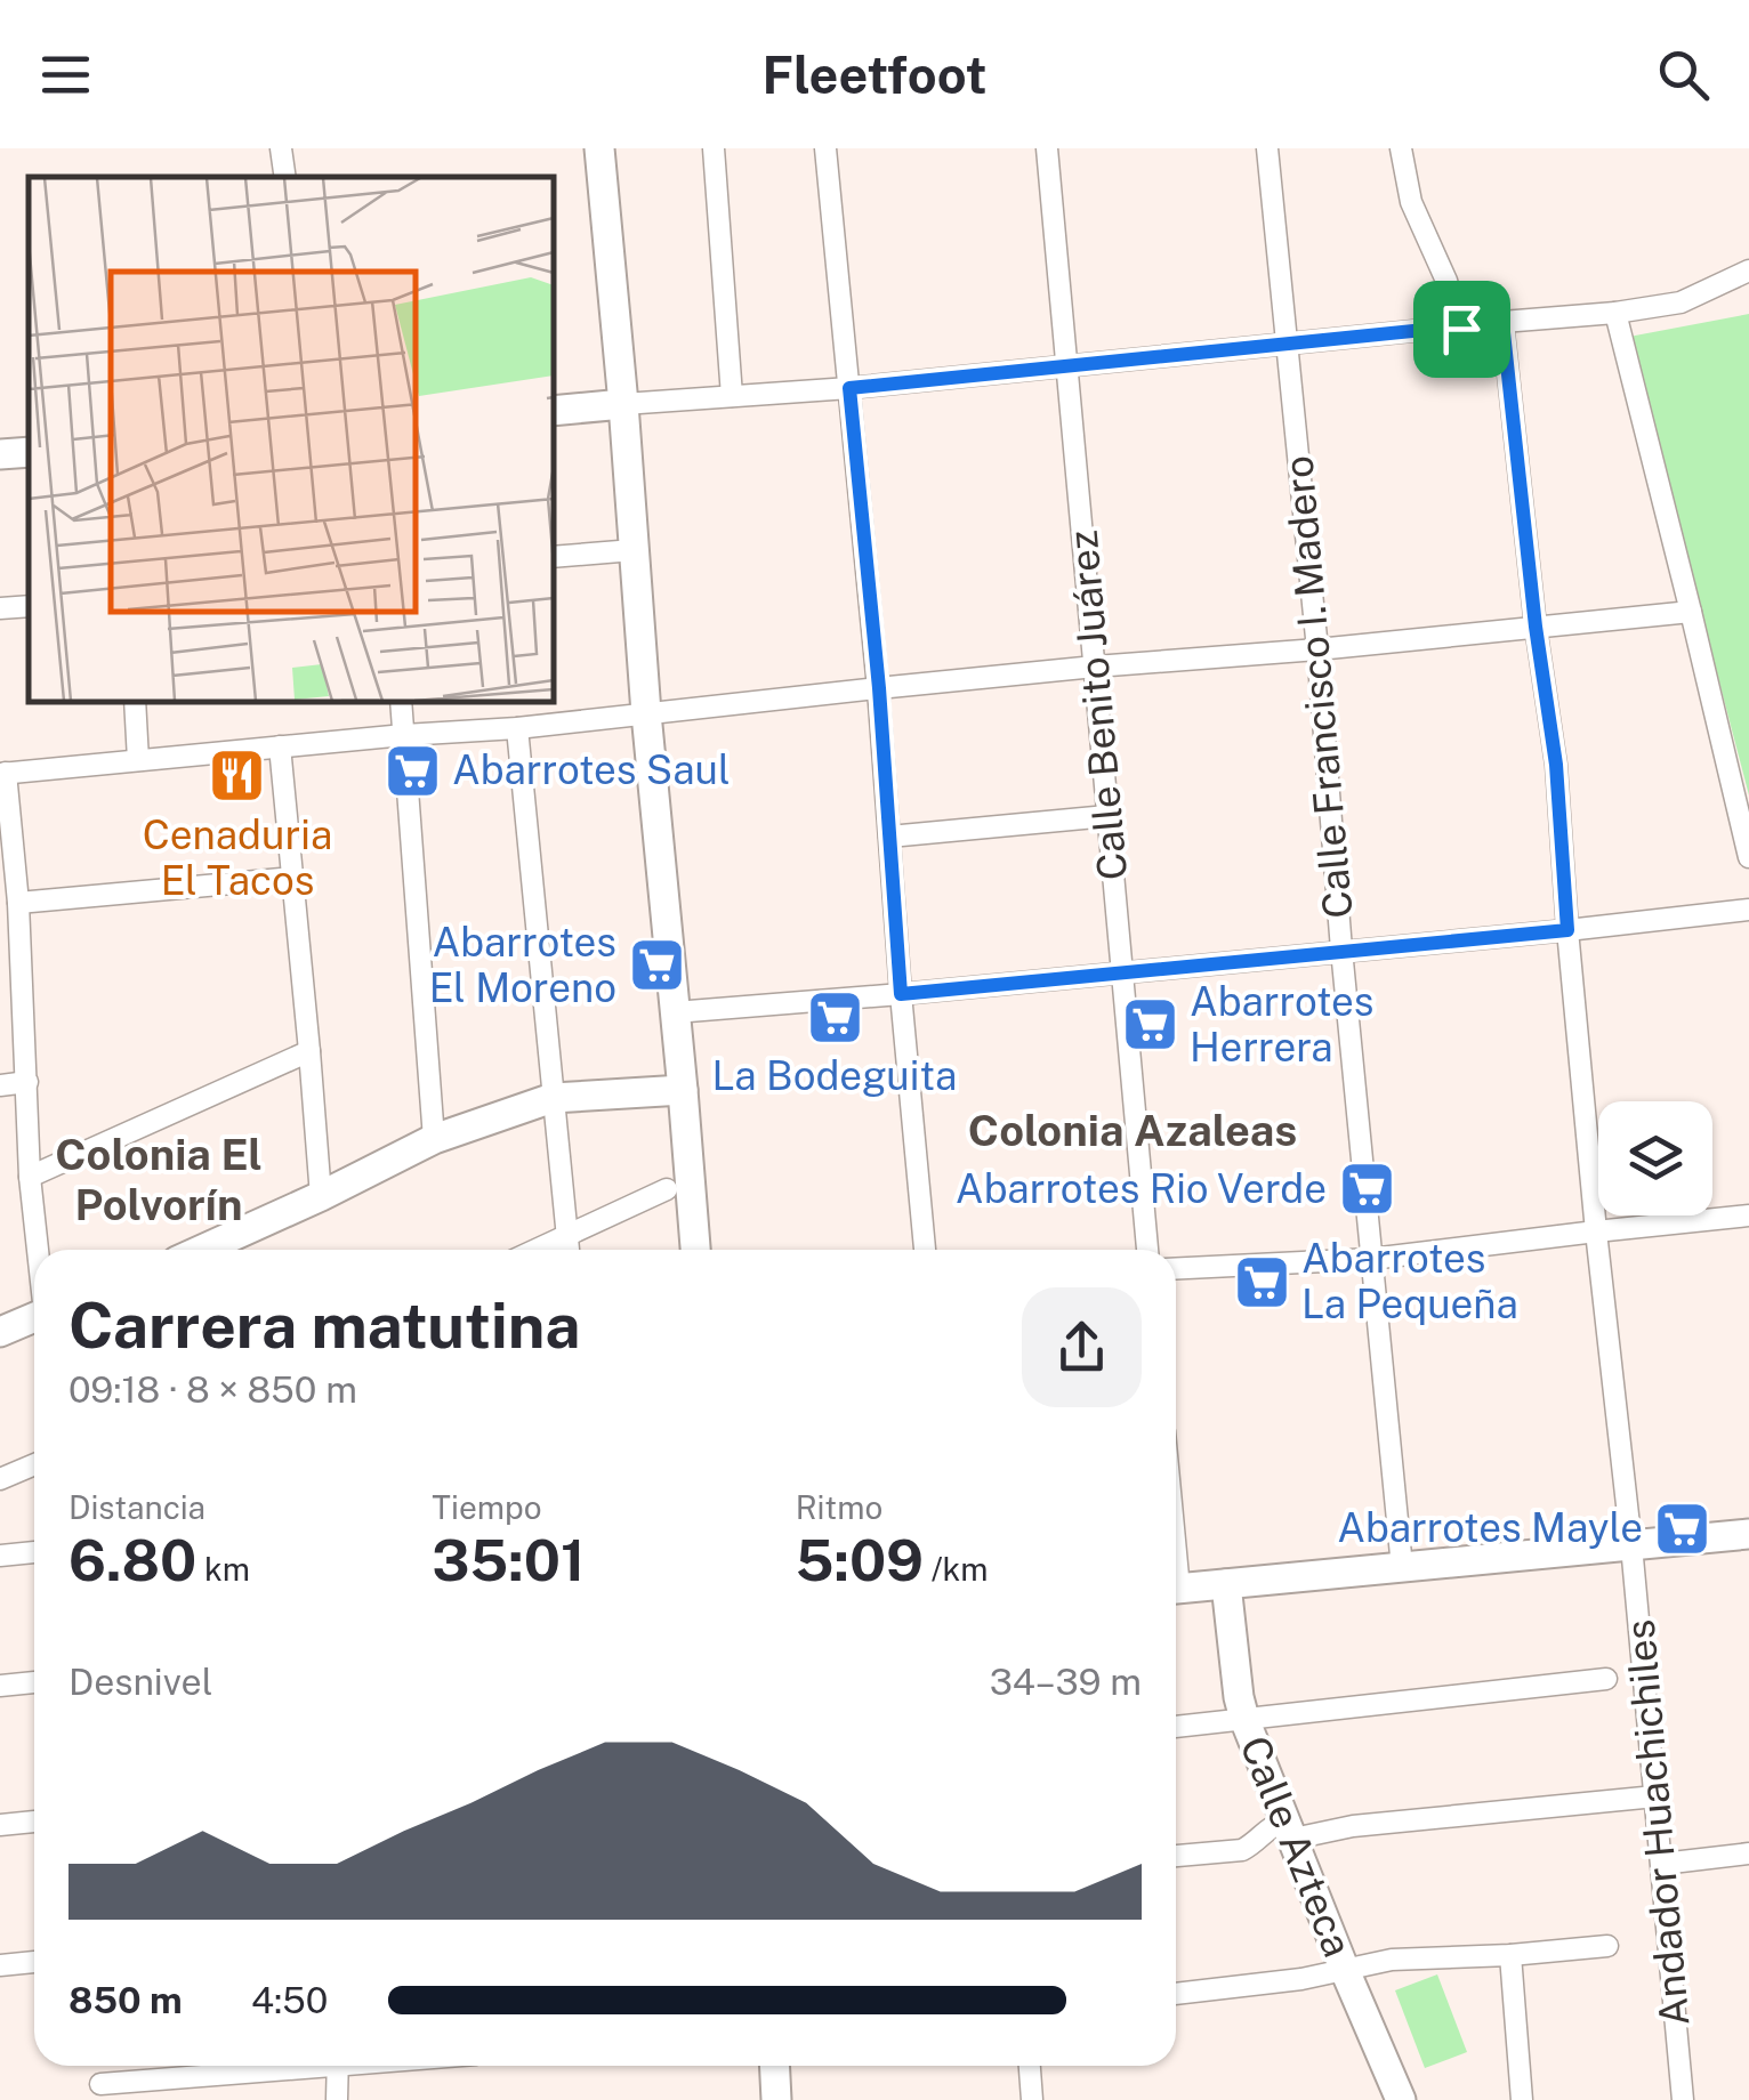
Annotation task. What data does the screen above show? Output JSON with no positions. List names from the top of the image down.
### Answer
{
  "streets": {
    "street": [
      "Calle Francisco I. Madero",
      "Calle Benito Juárez",
      "Andador Huachichiles",
      "Calle Azteca"
    ]
  },
  "districts": ["Colonia Azaleas", "Colonia El Polvorín"],
  "places": {
    "supermarket": [
      "Abarrotes Saul",
      "Abarrotes El Moreno",
      "La Bodeguita",
      "Abarrotes Herrera",
      "Abarrotes Rio Verde",
      "Abarrotes La Pequeña",
      "Abarrotes Mayle"
    ],
    "restaurant": ["Cenaduria El Tacos"]
  },
  "page": {
    "header": "Fleetfoot",
    "heading": ["Carrera matutina", "09:18 · 8 × 850 m"],
    "stats": [
      ["Distancia", "6.80 km"],
      ["Tiempo", "35:01"],
      ["Ritmo", "5:09 /km"]
    ],
    "chart": ["Desnivel", "34–39 m"],
    "list": [
      {
        "name": "850 m",
        "note": "4:50"
      }
    ]
  }
}
